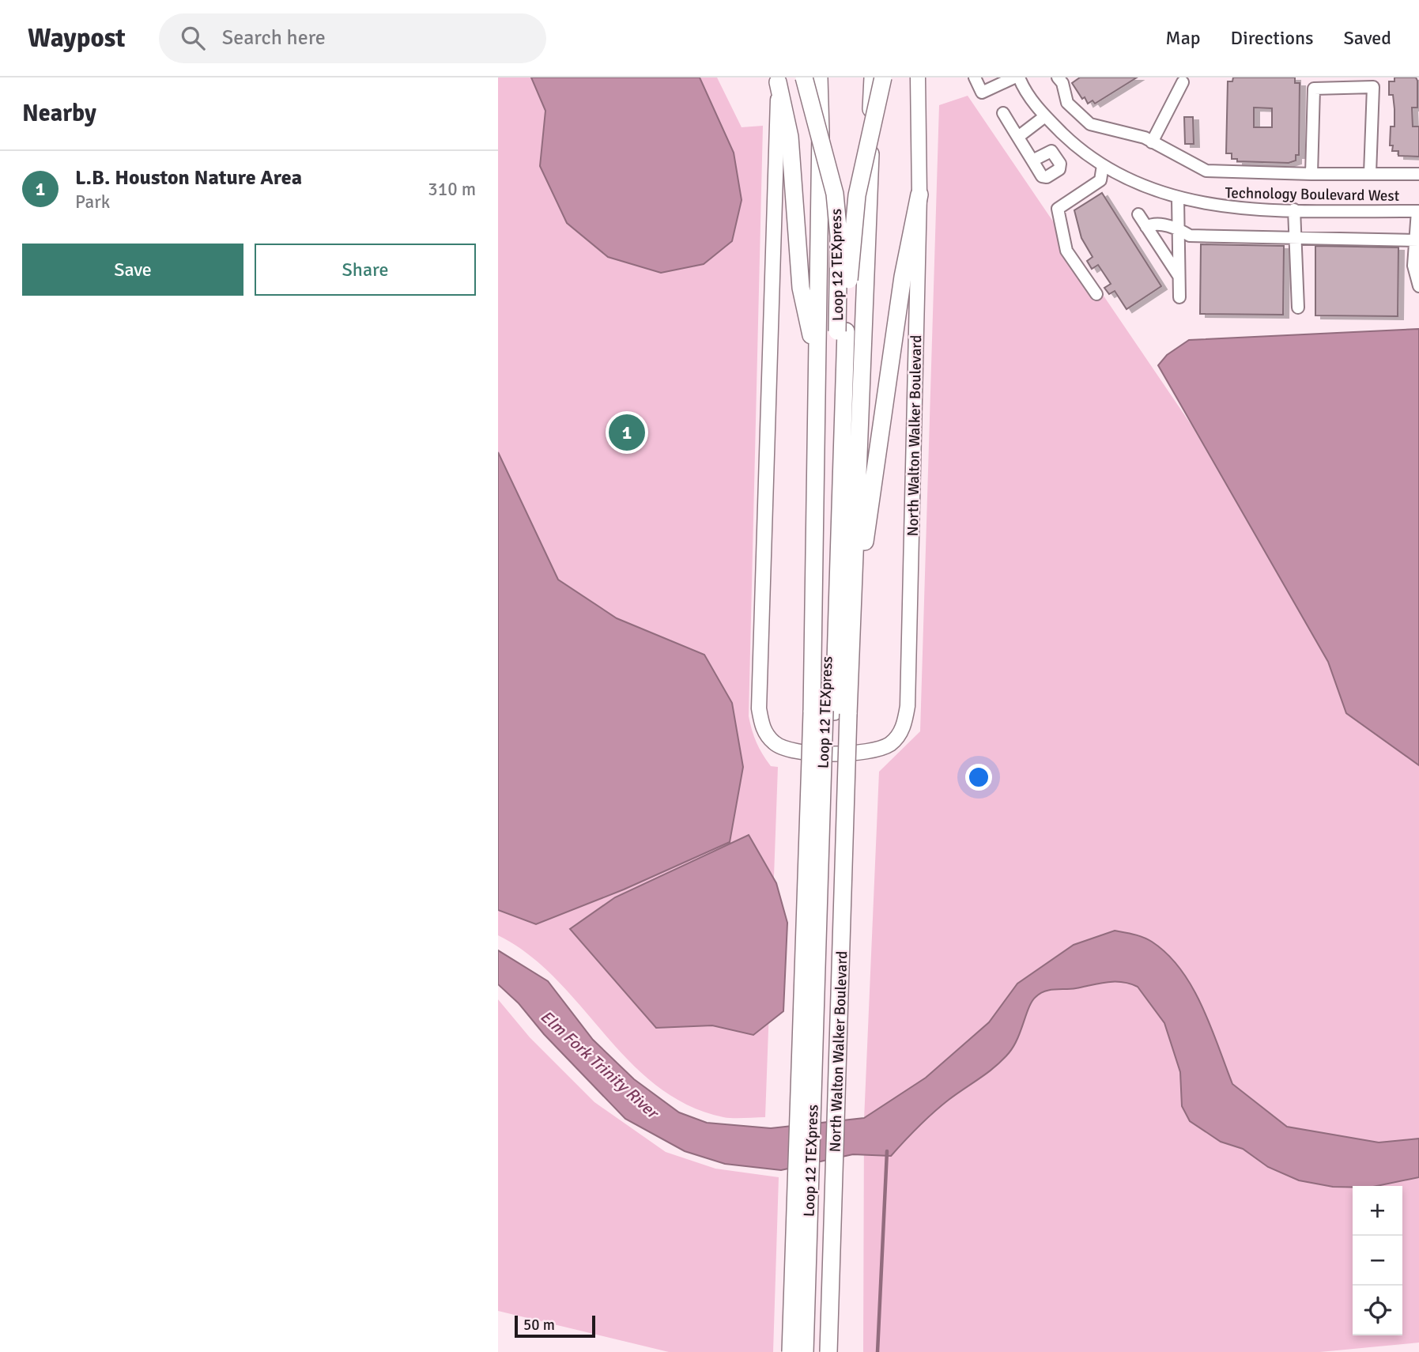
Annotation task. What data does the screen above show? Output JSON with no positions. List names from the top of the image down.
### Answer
{
  "streets": {
    "highway": ["Loop 12 TEXpress", "North Walton Walker Boulevard"],
    "street": ["Technology Boulevard West"]
  },
  "crossings": [
    ["Loop 12 TEXpress", "North Walton Walker Boulevard"]
  ],
  "water": ["Elm Fork Trinity River"],
  "scale_bar": "50 m",
  "page": {
    "header": "Waypost",
    "search": "Search here",
    "nav": ["Map", "Directions", "Saved"],
    "heading": "Nearby",
    "list": [
      {
        "mark": "1",
        "name": "L.B. Houston Nature Area",
        "note": "Park",
        "value": "310 m"
      }
    ],
    "buttons": ["Save", "Share"],
    "pins": "1",
    "map_buttons": ["+", "−"],
    "scale": "50 m"
  }
}
